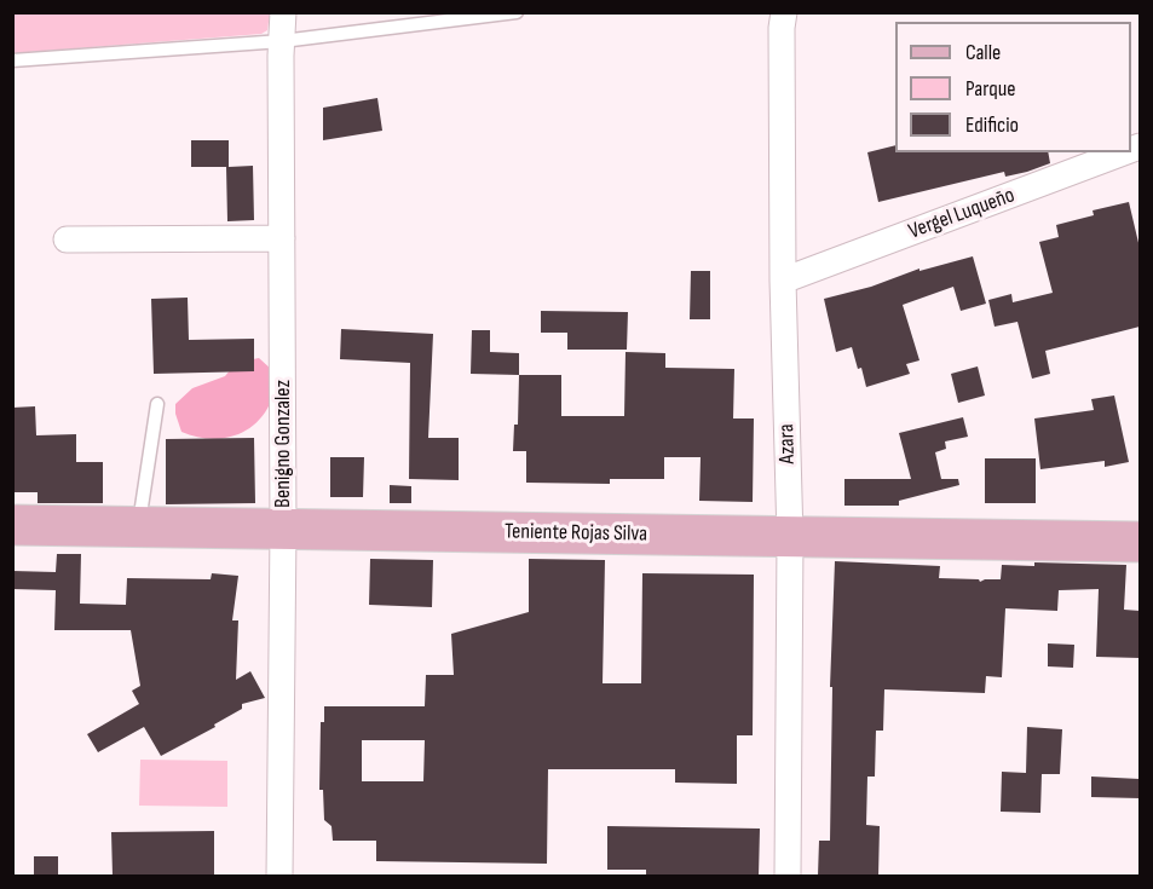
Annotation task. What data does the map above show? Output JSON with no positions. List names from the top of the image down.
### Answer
{
  "streets": {
    "main road": ["Teniente Rojas Silva"],
    "street": ["Vergel Luqueño", "Benigno Gonzalez", "Azara"]
  },
  "crossings": [
    ["Vergel Luqueño", "Azara"],
    ["Benigno Gonzalez", "Teniente Rojas Silva"],
    ["Azara", "Teniente Rojas Silva"]
  ],
  "legend": ["Calle", "Parque", "Edificio"]
}
